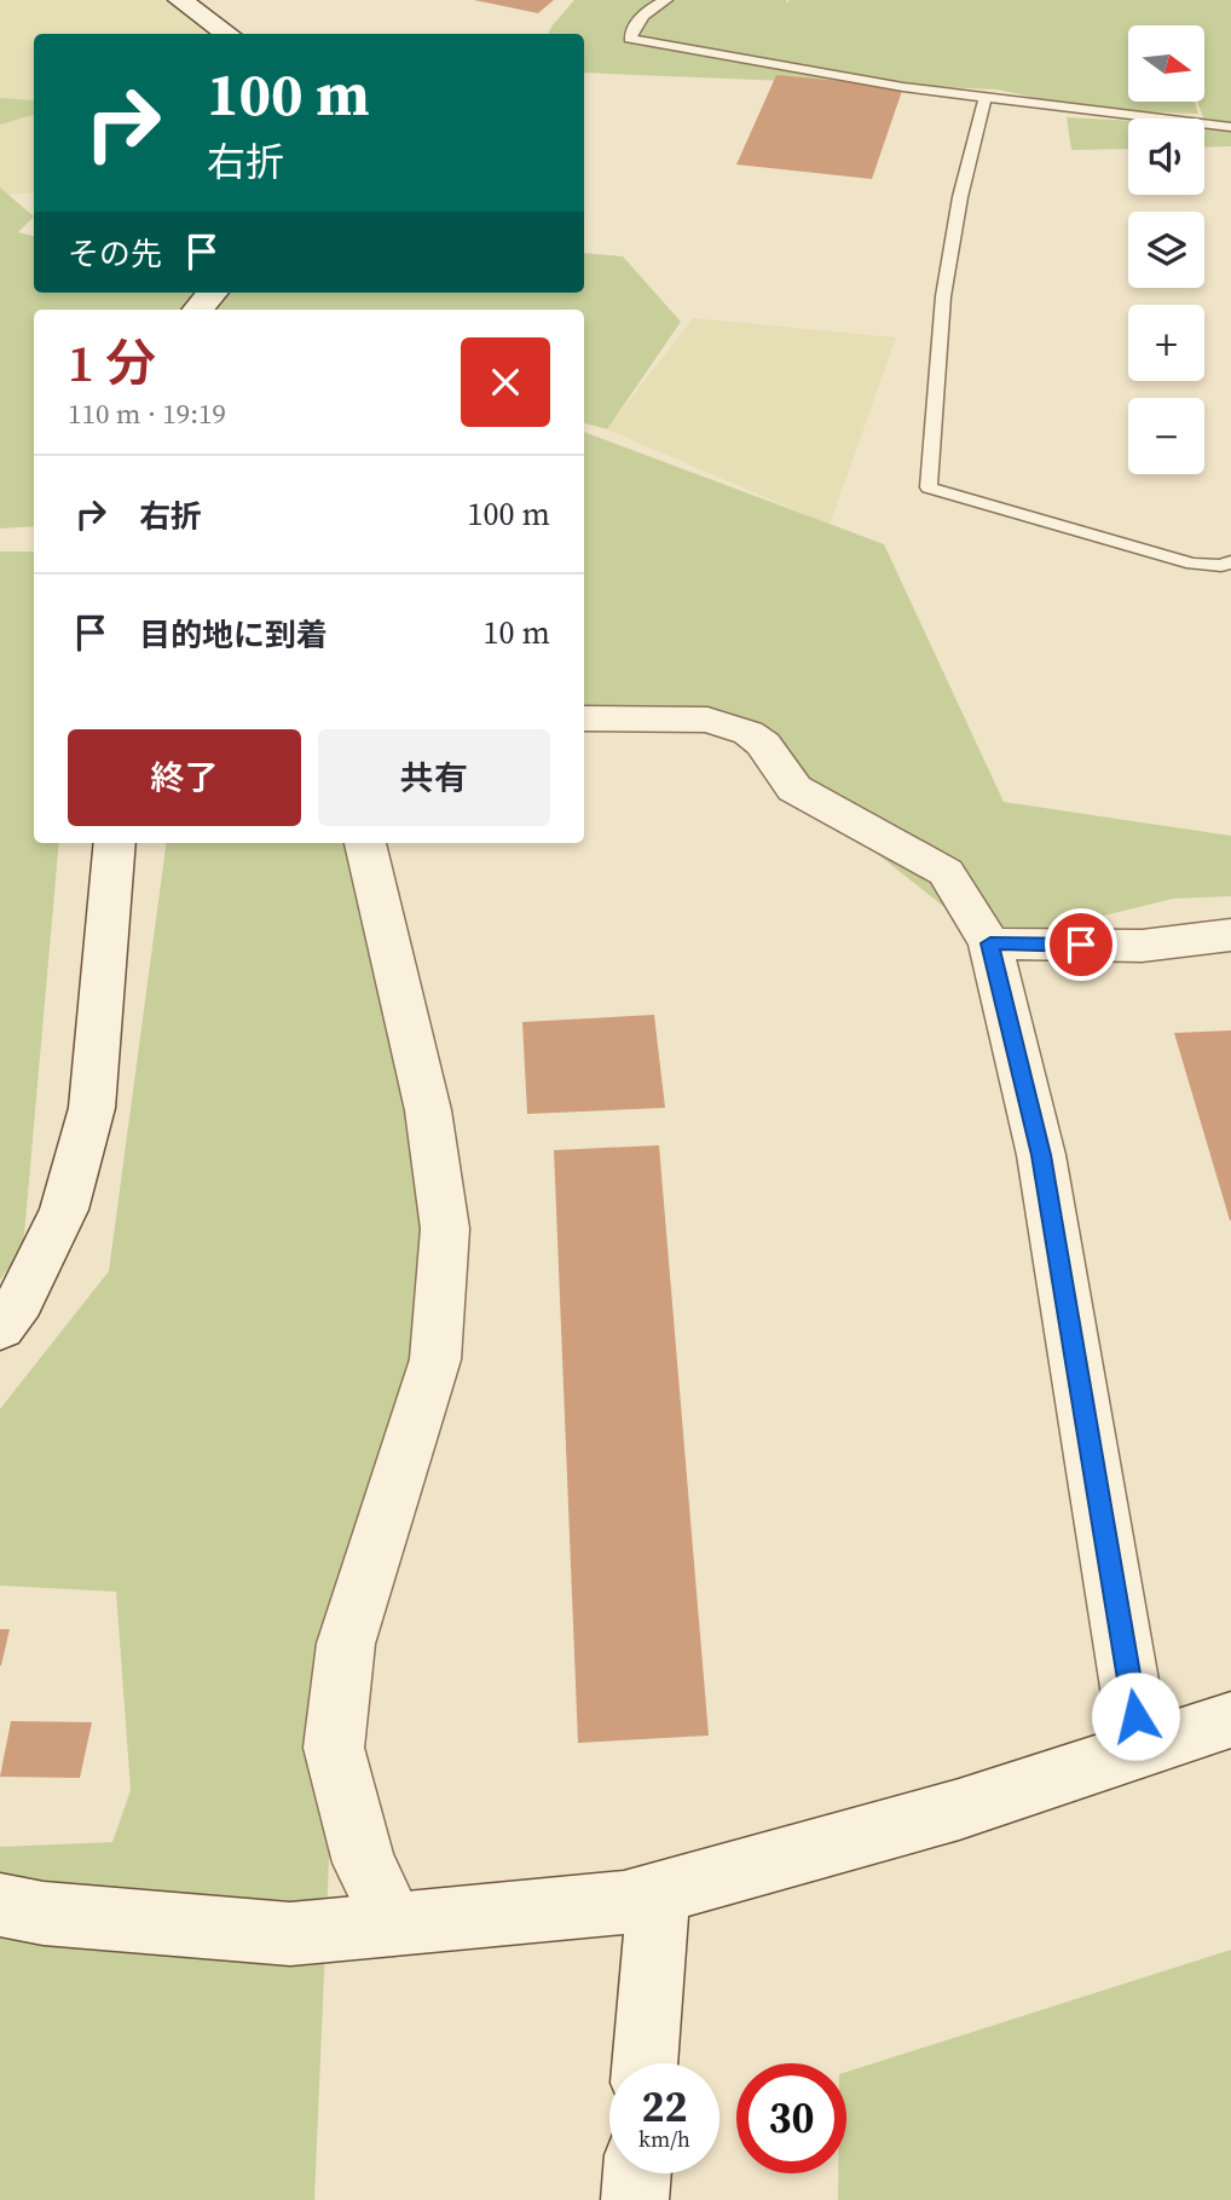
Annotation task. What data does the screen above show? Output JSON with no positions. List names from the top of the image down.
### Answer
{
  "north": "right",
  "page": {
    "map_buttons": ["+", "−"],
    "turn": ["100 m", "右折"],
    "then": "その先",
    "heading": ["1 分", "110 m · 19:19"],
    "list": [
      {
        "name": "右折",
        "value": "100 m"
      },
      {
        "name": "目的地に到着",
        "value": "10 m"
      }
    ],
    "buttons": ["終了", "共有"],
    "speed": "22 km/h",
    "limit": "30"
  }
}
